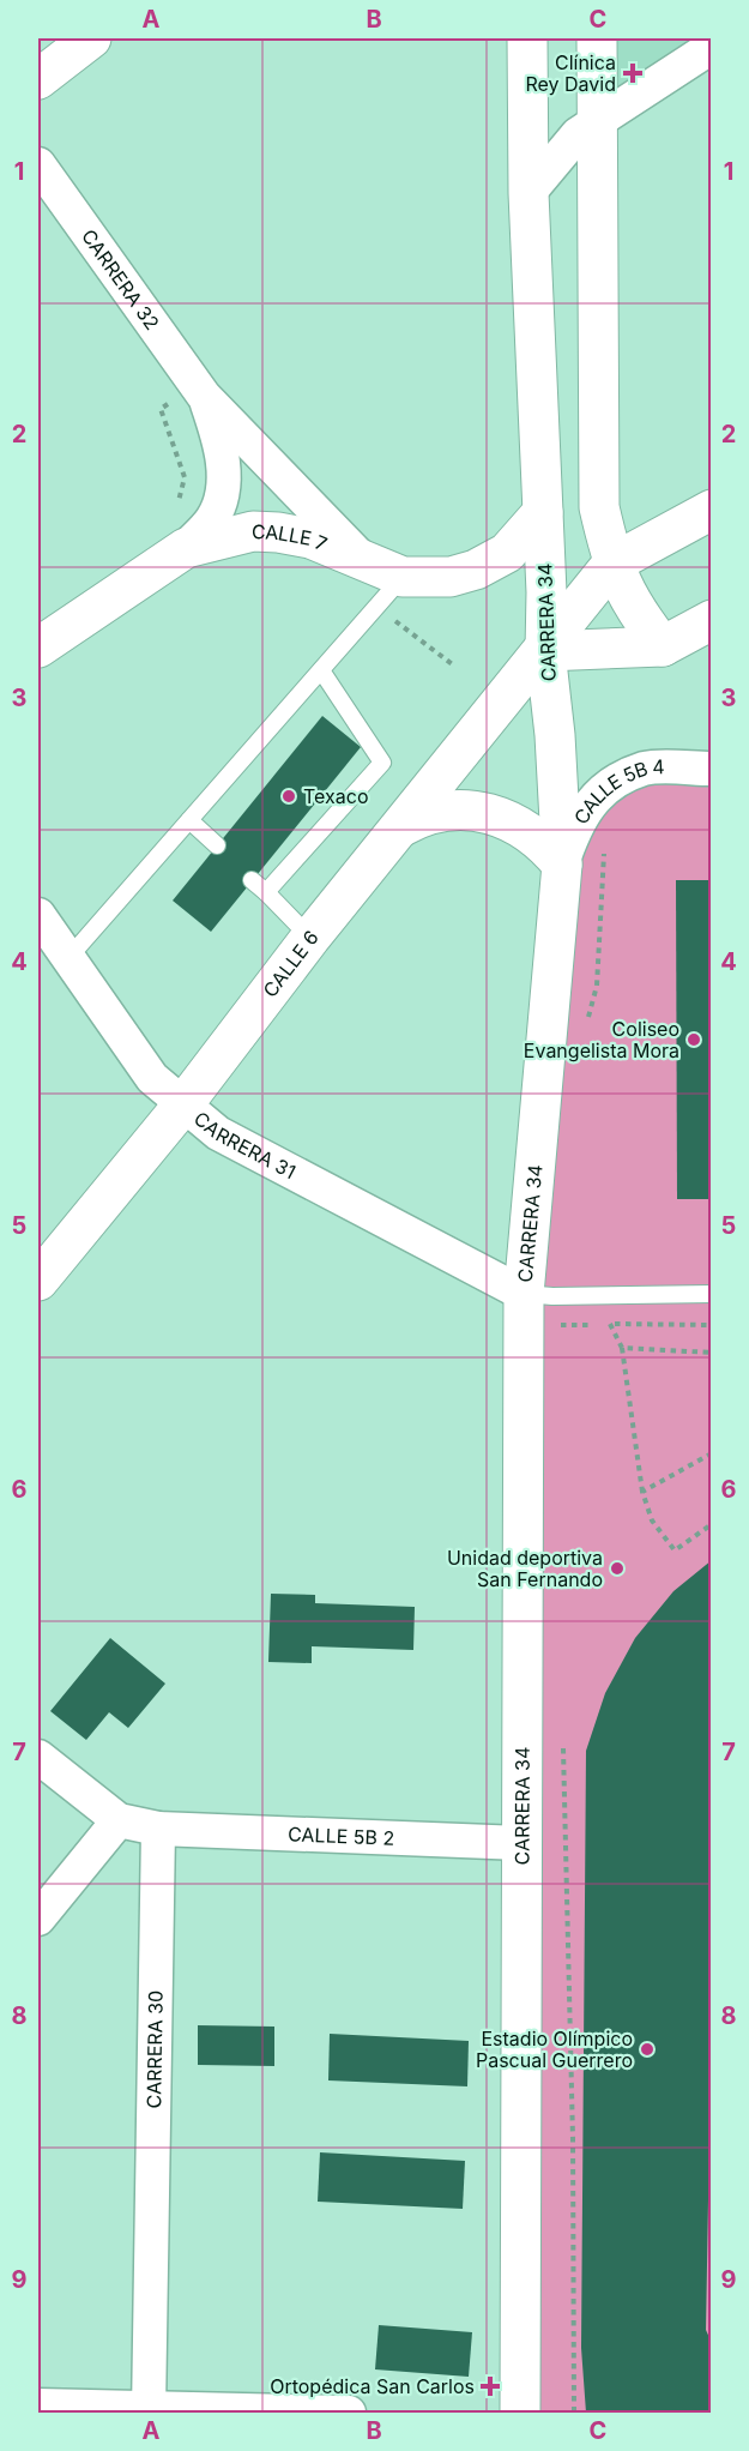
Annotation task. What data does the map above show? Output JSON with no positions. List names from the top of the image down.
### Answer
{
  "streets": {
    "main road": ["CALLE 7", "CARRERA 34", "CALLE 6"],
    "street": [
      "CARRERA 32",
      "CALLE 5B 4",
      "CARRERA 31",
      "CALLE 5B 2",
      "CARRERA 30"
    ]
  },
  "crossings": [
    ["CARRERA 32", "CALLE 7"],
    ["CALLE 7", "CARRERA 34"],
    ["CARRERA 34", "CALLE 5B 4"],
    ["CARRERA 34", "CALLE 6"],
    ["CARRERA 34", "CARRERA 31"],
    ["CARRERA 34", "CALLE 5B 2"],
    ["CALLE 6", "CARRERA 31"],
    ["CALLE 5B 2", "CARRERA 30"]
  ],
  "places": {
    "health": ["Clínica Rey David", "Ortopédica San Carlos"],
    "other": [
      "Texaco",
      "Coliseo Evangelista Mora",
      "Unidad deportiva San Fernando",
      "Estadio Olímpico Pascual Guerrero"
    ]
  },
  "grid": {
    "columns": ["A", "B", "C"],
    "rows": [
      "1",
      "2",
      "3",
      "4",
      "5",
      "6",
      "7",
      "8",
      "9"
    ]
  }
}
